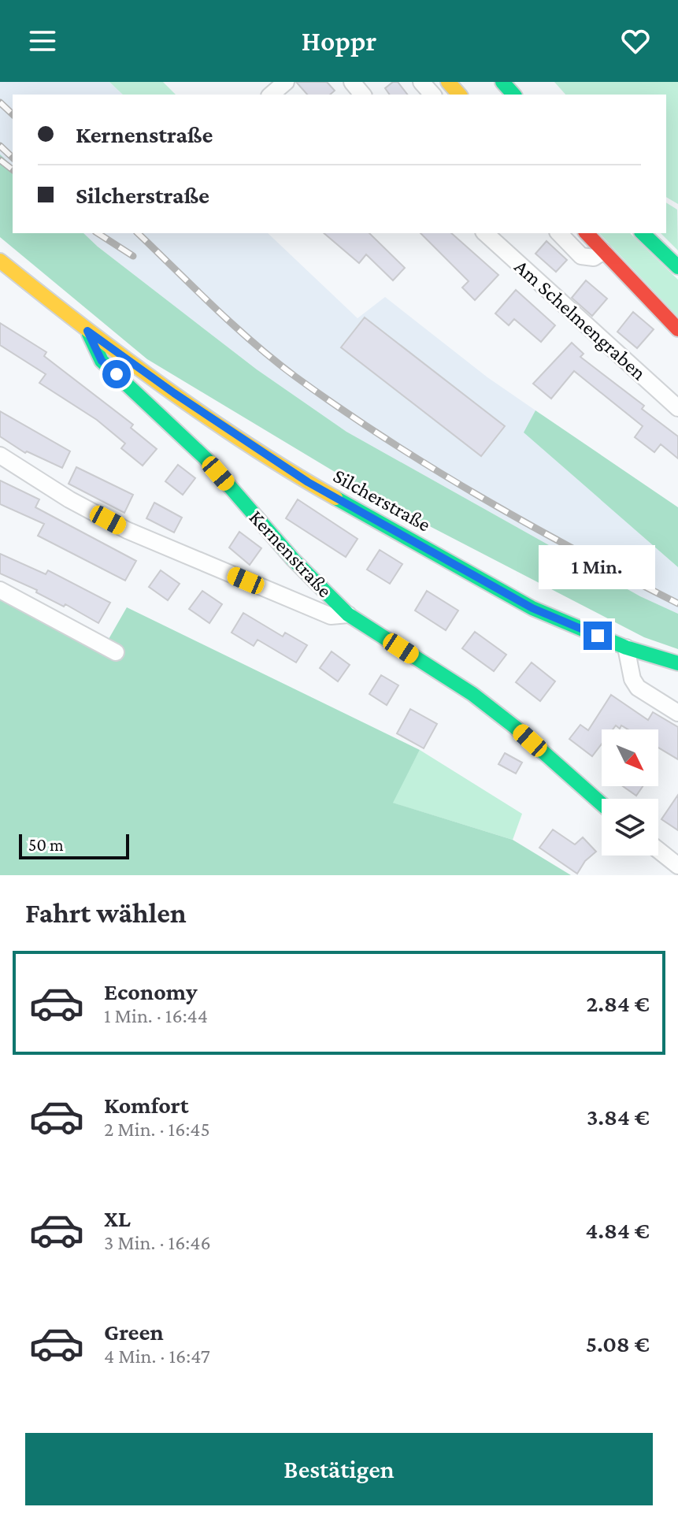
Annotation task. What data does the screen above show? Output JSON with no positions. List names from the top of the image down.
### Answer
{
  "streets": {
    "street": ["Am Schelmengraben", "Silcherstraße", "Kernenstraße"]
  },
  "crossings": [
    ["Silcherstraße", "Kernenstraße"]
  ],
  "scale_bar": "50 m",
  "north": "bottom right",
  "page": {
    "header": "Hoppr",
    "banner": ["Kernenstraße", "Silcherstraße"],
    "bubble": "1 Min.",
    "scale": "50 m",
    "heading": "Fahrt wählen",
    "list": [
      {
        "name": "Economy",
        "note": "1 Min. · 16:44",
        "value": "2.84 €"
      },
      {
        "name": "Komfort",
        "note": "2 Min. · 16:45",
        "value": "3.84 €"
      },
      {
        "name": "XL",
        "note": "3 Min. · 16:46",
        "value": "4.84 €"
      },
      {
        "name": "Green",
        "note": "4 Min. · 16:47",
        "value": "5.08 €"
      }
    ],
    "buttons": "Bestätigen"
  }
}
